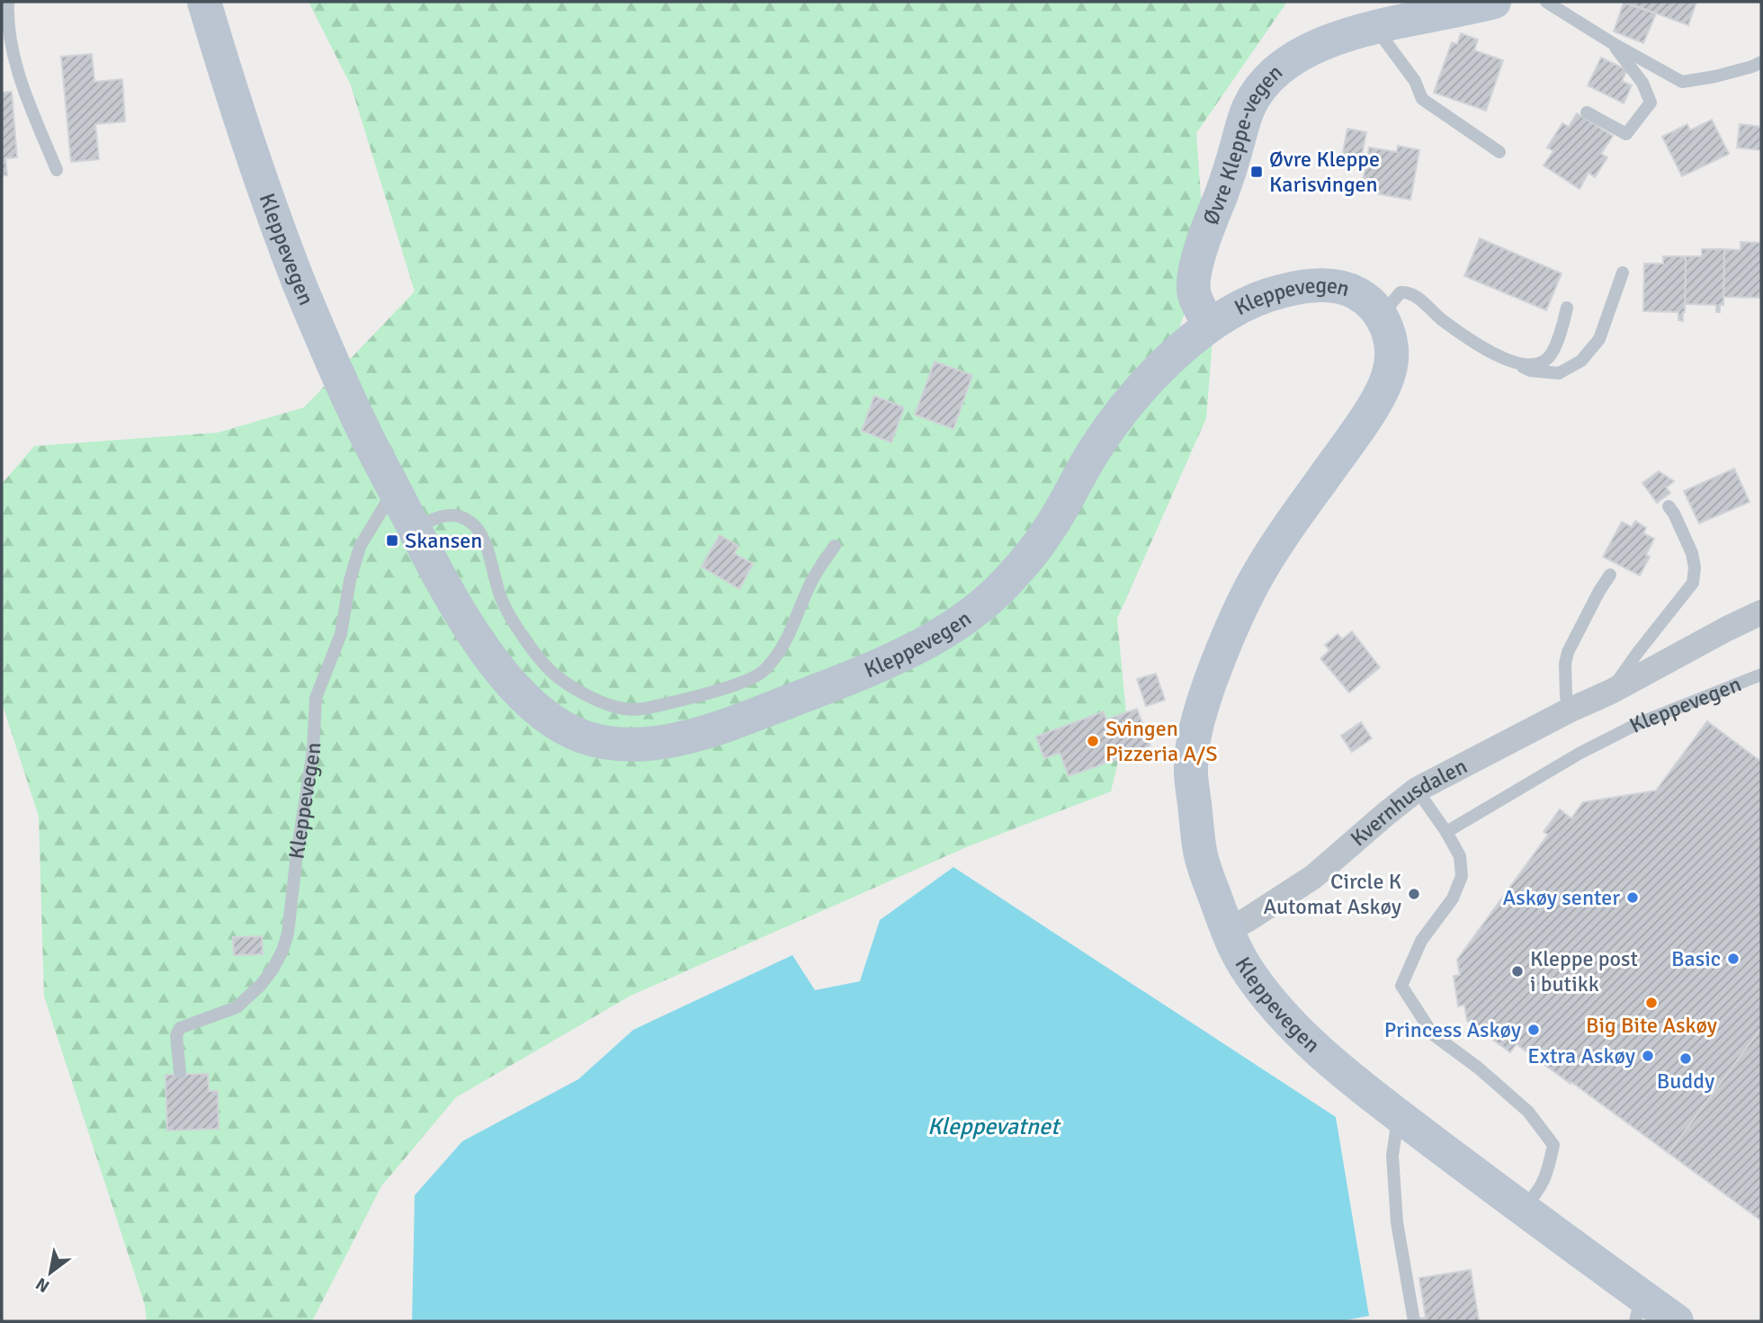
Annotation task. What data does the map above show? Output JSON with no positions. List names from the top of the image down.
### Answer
{
  "streets": {
    "main road": ["Øvre Kleppe-vegen", "Kleppevegen"],
    "street": ["Kvernhusdalen"]
  },
  "crossings": [
    ["Øvre Kleppe-vegen", "Kleppevegen"],
    ["Kleppevegen", "Kvernhusdalen"]
  ],
  "water": ["Kleppevatnet"],
  "places": {
    "transit": ["Øvre Kleppe Karisvingen", "Skansen"],
    "other": [
      "Svingen Pizzeria A/S",
      "Circle K Automat Askøy",
      "Askøy senter",
      "Basic",
      "Kleppe post i butikk",
      "Big Bite Askøy",
      "Princess Askøy",
      "Extra Askøy",
      "Buddy"
    ]
  },
  "north": "bottom left"
}
